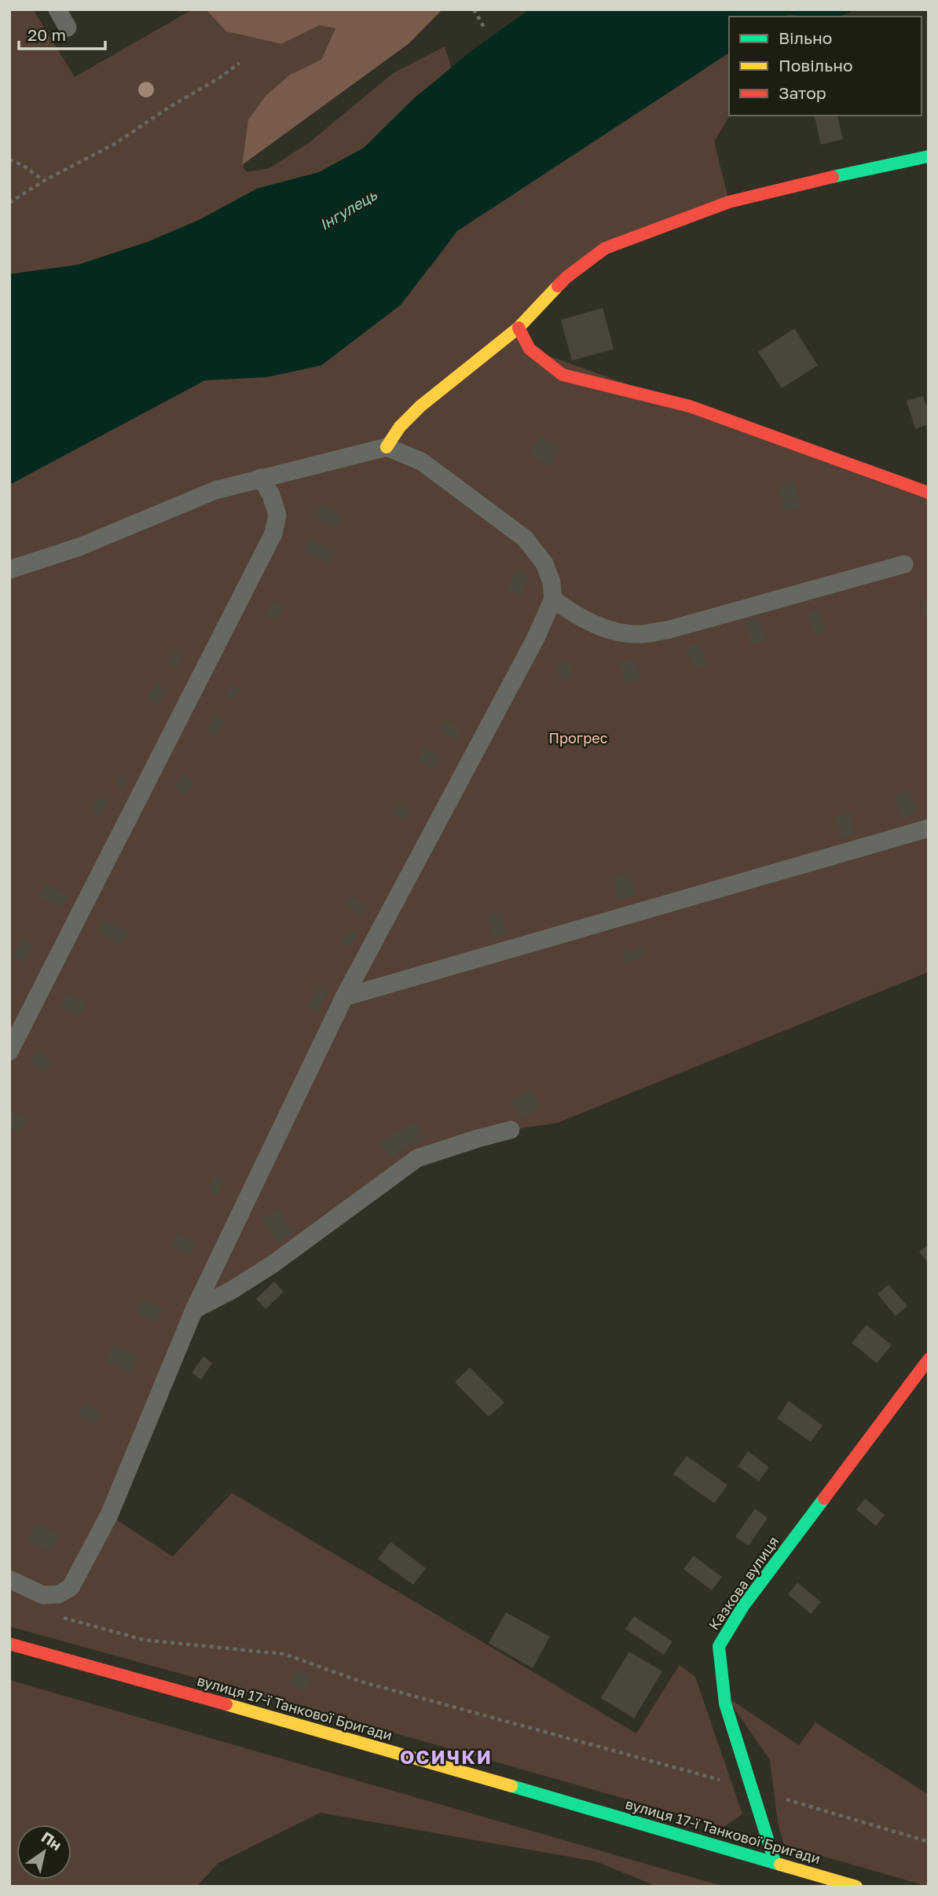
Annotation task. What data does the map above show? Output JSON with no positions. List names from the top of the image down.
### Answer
{
  "streets": {
    "street": ["Казкова вулиця", "вулиця 17-ї Танкової Бригади"]
  },
  "crossings": [
    ["Казкова вулиця", "вулиця 17-ї Танкової Бригади"]
  ],
  "districts": ["ОСИЧКИ"],
  "water": ["Інгулець"],
  "parks": ["Прогрес"],
  "legend": ["Вільно", "Повільно", "Затор"],
  "scale_bar": "20 m",
  "north": "top right"
}
